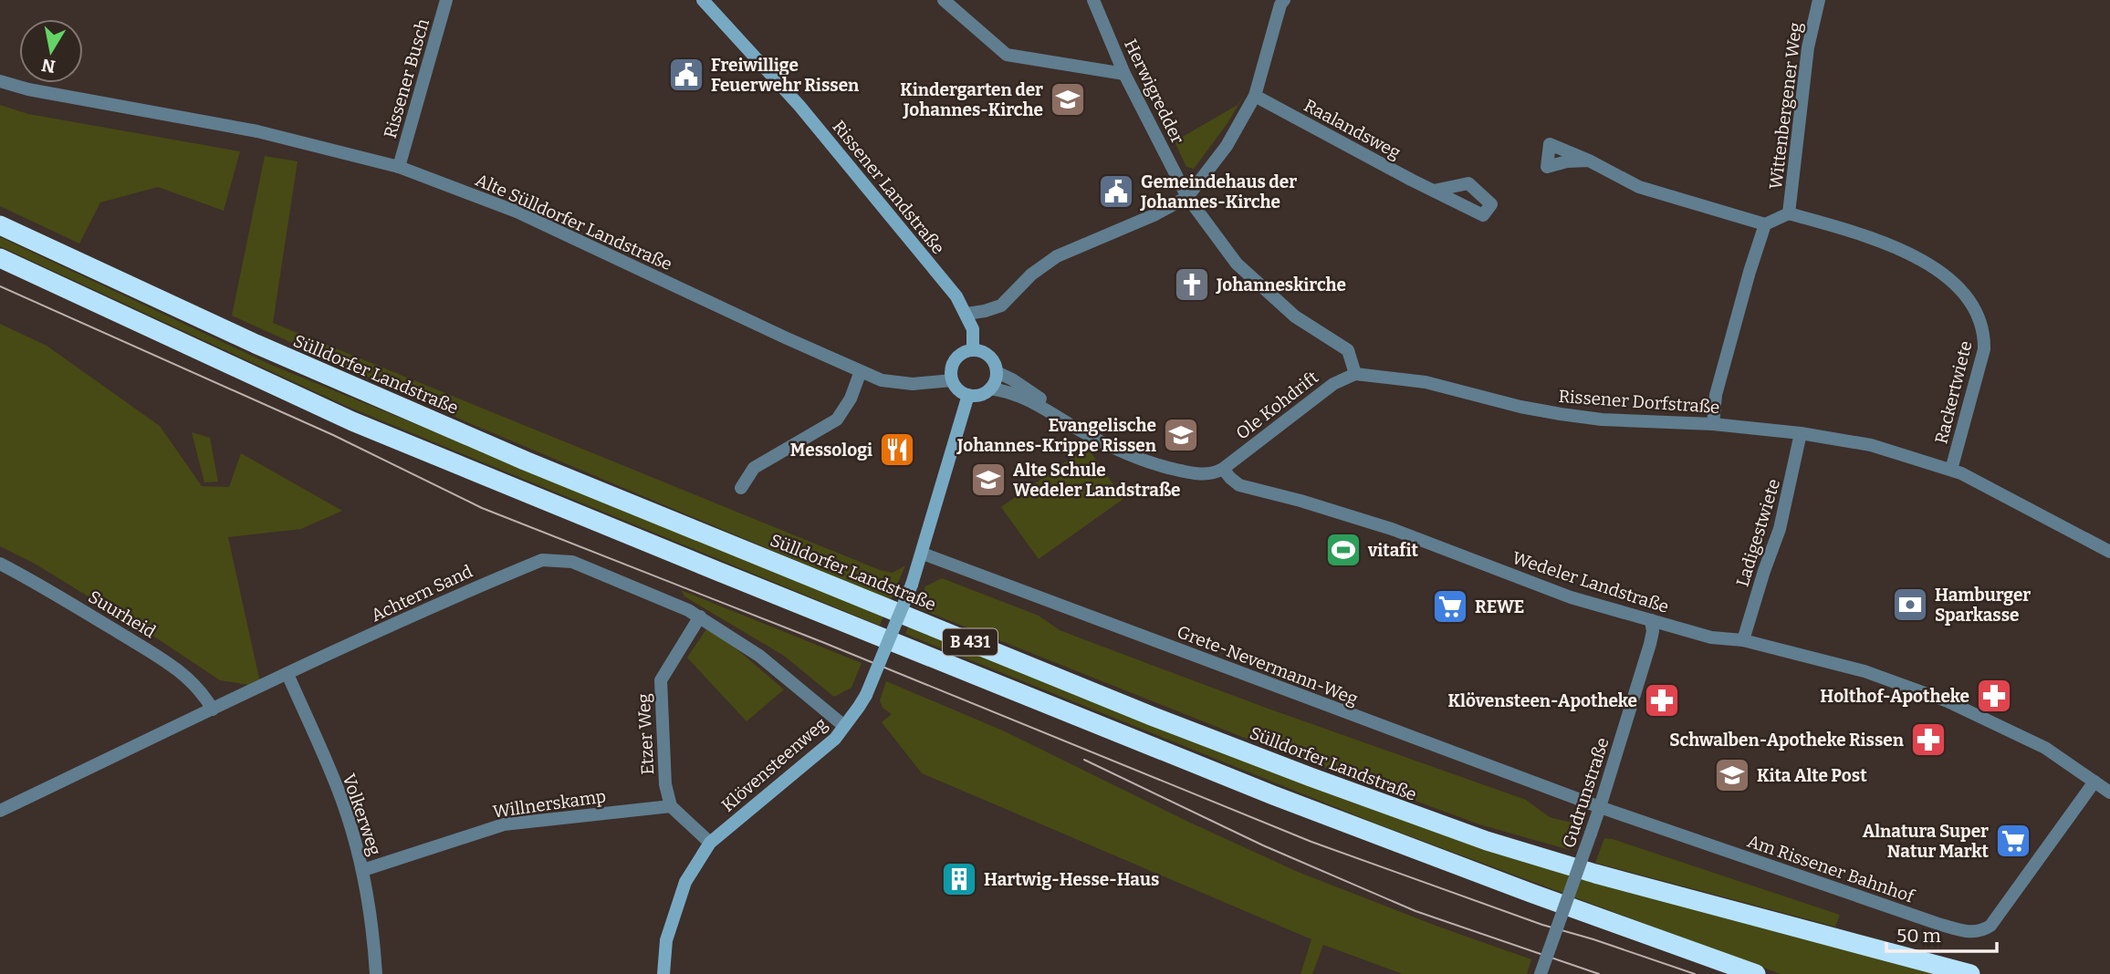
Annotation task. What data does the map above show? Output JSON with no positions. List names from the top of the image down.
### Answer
{
  "streets": {
    "highway": ["Sülldorfer Landstraße", "B 431"],
    "street": [
      "Rissener Busch",
      "Herwigredder",
      "Wittenbergener Weg",
      "Raalandsweg",
      "Rissener Landstraße",
      "Alte Sülldorfer Landstraße",
      "Rackertwiete",
      "Rissener Dorfstraße",
      "Ole Kohdrift",
      "Ladigestwiete",
      "Wedeler Landstraße",
      "Achtern Sand",
      "Suurheid",
      "Grete-Nevermann-Weg",
      "Etzer Weg",
      "Klövensteenweg",
      "Gudrunstraße",
      "Willnerskamp",
      "Volkerweg",
      "Am Rissener Bahnhof"
    ]
  },
  "crossings": [
    ["Rissener Busch", "Alte Sülldorfer Landstraße"],
    ["Wittenbergener Weg", "Rackertwiete"],
    ["Rissener Landstraße", "Alte Sülldorfer Landstraße"],
    ["Rissener Landstraße", "Klövensteenweg"],
    ["Alte Sülldorfer Landstraße", "Klövensteenweg"],
    ["Rackertwiete", "Rissener Dorfstraße"],
    ["Rissener Dorfstraße", "Ole Kohdrift"],
    ["Rissener Dorfstraße", "Ladigestwiete"],
    ["Ole Kohdrift", "Wedeler Landstraße"],
    ["Ladigestwiete", "Wedeler Landstraße"],
    ["Wedeler Landstraße", "Gudrunstraße"],
    ["Wedeler Landstraße", "Am Rissener Bahnhof"],
    ["Achtern Sand", "Suurheid"],
    ["Achtern Sand", "Etzer Weg"],
    ["Achtern Sand", "Klövensteenweg"],
    ["Achtern Sand", "Volkerweg"],
    ["Grete-Nevermann-Weg", "Klövensteenweg"],
    ["Grete-Nevermann-Weg", "Gudrunstraße"],
    ["Grete-Nevermann-Weg", "Am Rissener Bahnhof"],
    ["Etzer Weg", "Willnerskamp"],
    ["Gudrunstraße", "Am Rissener Bahnhof"],
    ["Willnerskamp", "Volkerweg"]
  ],
  "places": {
    "public building": ["Freiwillige Feuerwehr Rissen", "Gemeindehaus der Johannes-Kirche"],
    "school or university": [
      "Kindergarten der Johannes-Kirche",
      "Evangelische Johannes-Krippe Rissen",
      "Alte Schule Wedeler Landstraße",
      "Kita Alte Post"
    ],
    "church": ["Johanneskirche"],
    "restaurant": ["Messologi"],
    "sports": ["vitafit"],
    "bank": ["Hamburger Sparkasse"],
    "supermarket": ["REWE", "Alnatura Super Natur Markt"],
    "pharmacy": ["Holthof-Apotheke", "Klövensteen-Apotheke", "Schwalben-Apotheke Rissen"],
    "building": ["Hartwig-Hesse-Haus"]
  },
  "scale_bar": "50 m",
  "north": "bottom"
}
